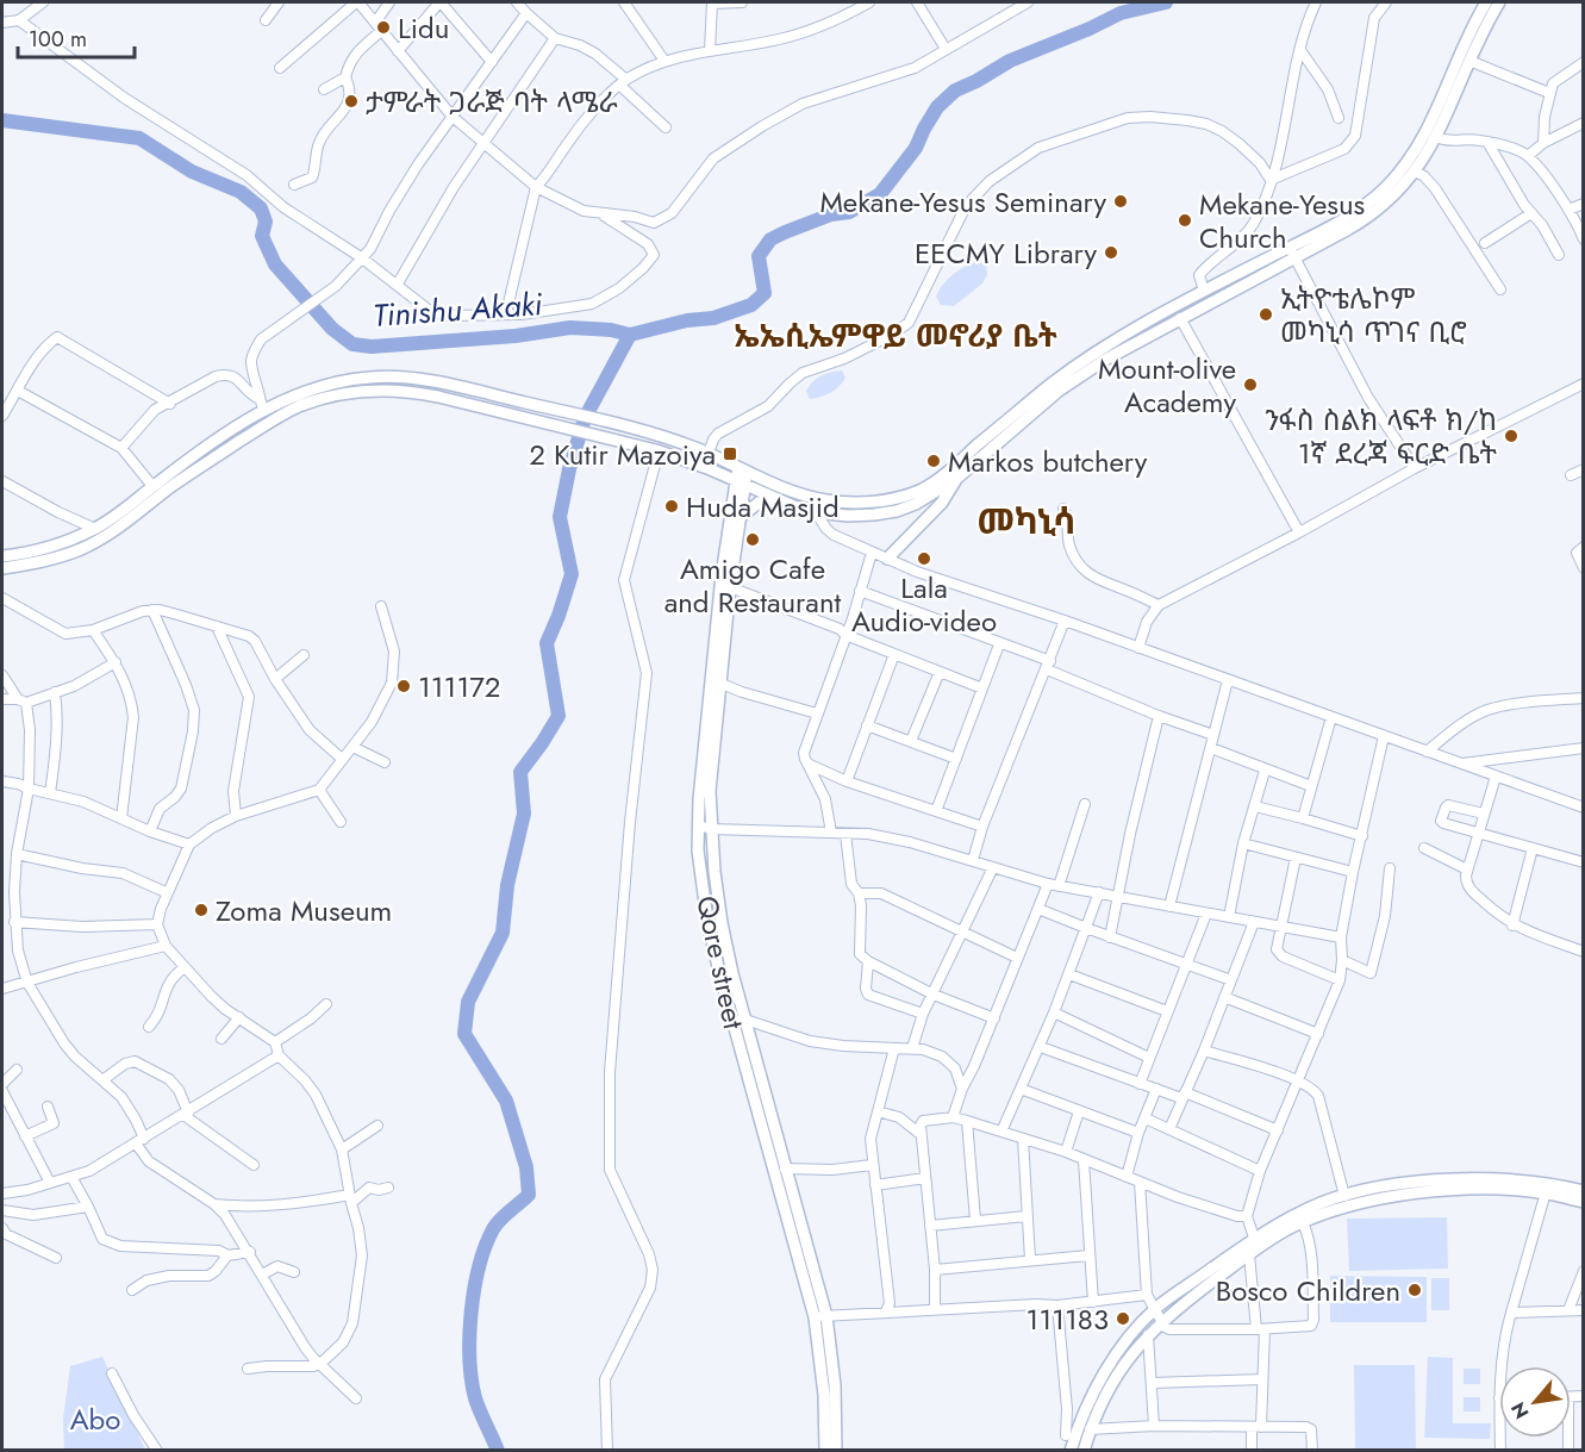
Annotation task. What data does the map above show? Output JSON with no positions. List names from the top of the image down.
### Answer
{
  "streets": {
    "main road": ["Qore street"]
  },
  "districts": ["ኤኤሲኤምዋይ መኖሪያ ቤት", "መካኒሳ"],
  "water": ["Tinishu Akaki"],
  "parks": ["Abo"],
  "places": {
    "other": [
      "Lidu",
      "ታምራት ጋራጅ ባት ላሜራ",
      "Mekane-Yesus Seminary",
      "Mekane-Yesus Church",
      "EECMY Library",
      "ኢትዮቴሌኮም መካኒሳ ጥገና ቢሮ",
      "Mount-olive Academy",
      "ንፋስ ስልክ ላፍቶ ክ/ከ 1ኛ ደረጃ ፍርድ ቤት",
      "Markos butchery",
      "Huda Masjid",
      "Amigo Cafe and Restaurant",
      "Lala Audio-video",
      "111172",
      "Zoma Museum",
      "Bosco Children",
      "111183"
    ],
    "transit": ["2 Kutir Mazoiya"]
  },
  "scale_bar": "100 m",
  "north": "bottom left"
}
